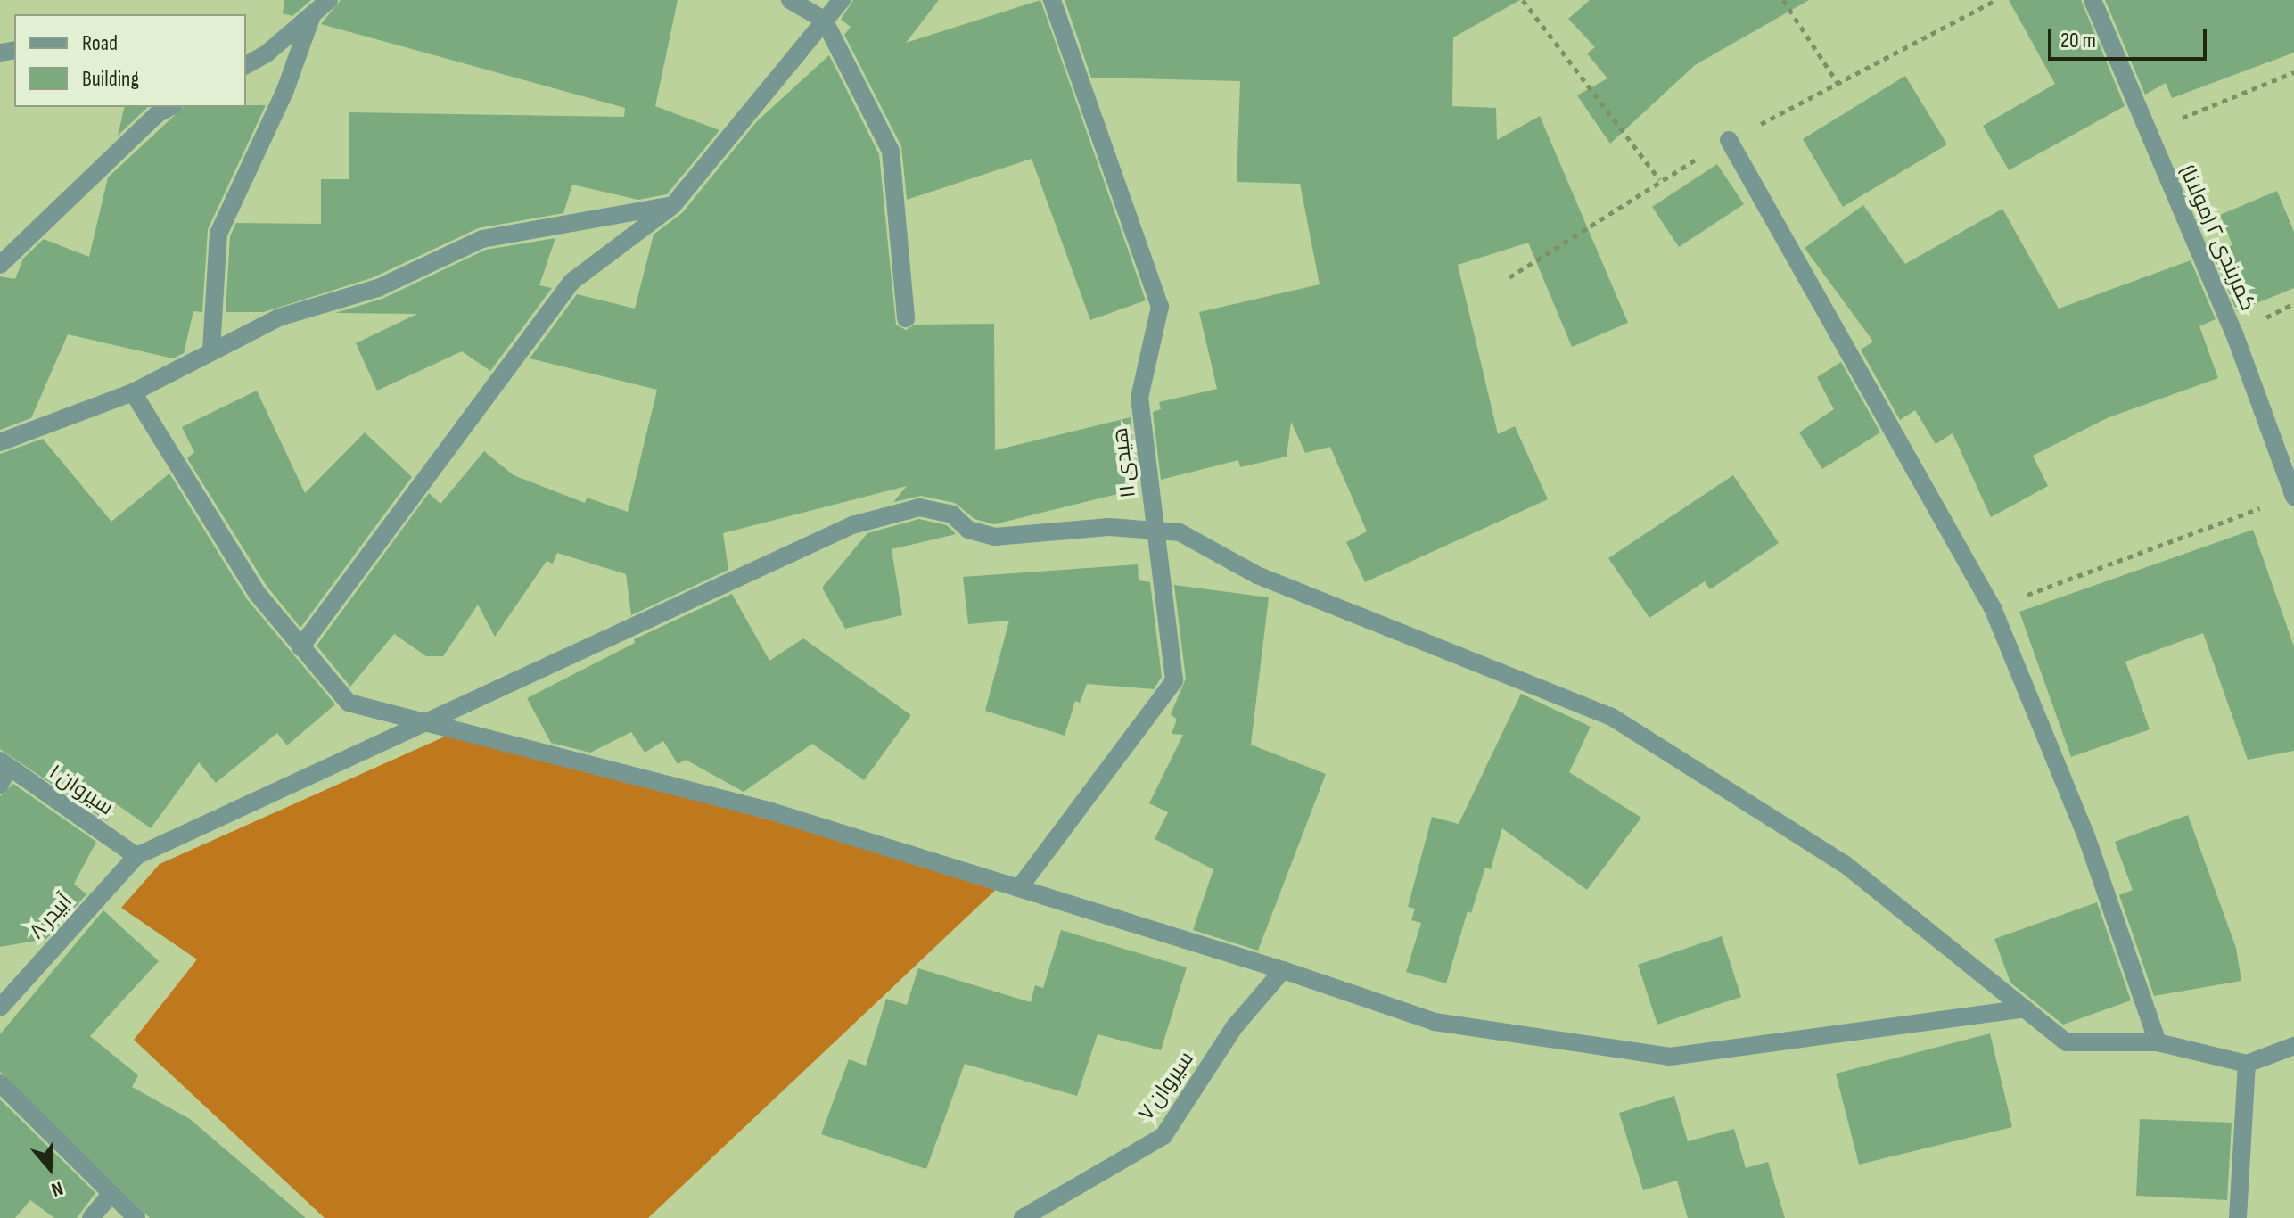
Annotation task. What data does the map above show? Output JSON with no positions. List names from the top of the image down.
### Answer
{
  "streets": {
    "street": [
      "کمربندی ۲ (مولانا)",
      "هیدی ۱۱",
      "سیروان ۱",
      "آبیدر ۸",
      "سیروان ۷"
    ]
  },
  "crossings": [
    ["سیروان ۱", "آبیدر ۸"]
  ],
  "legend": ["Road", "Building"],
  "scale_bar": "20 m",
  "north": "bottom"
}
